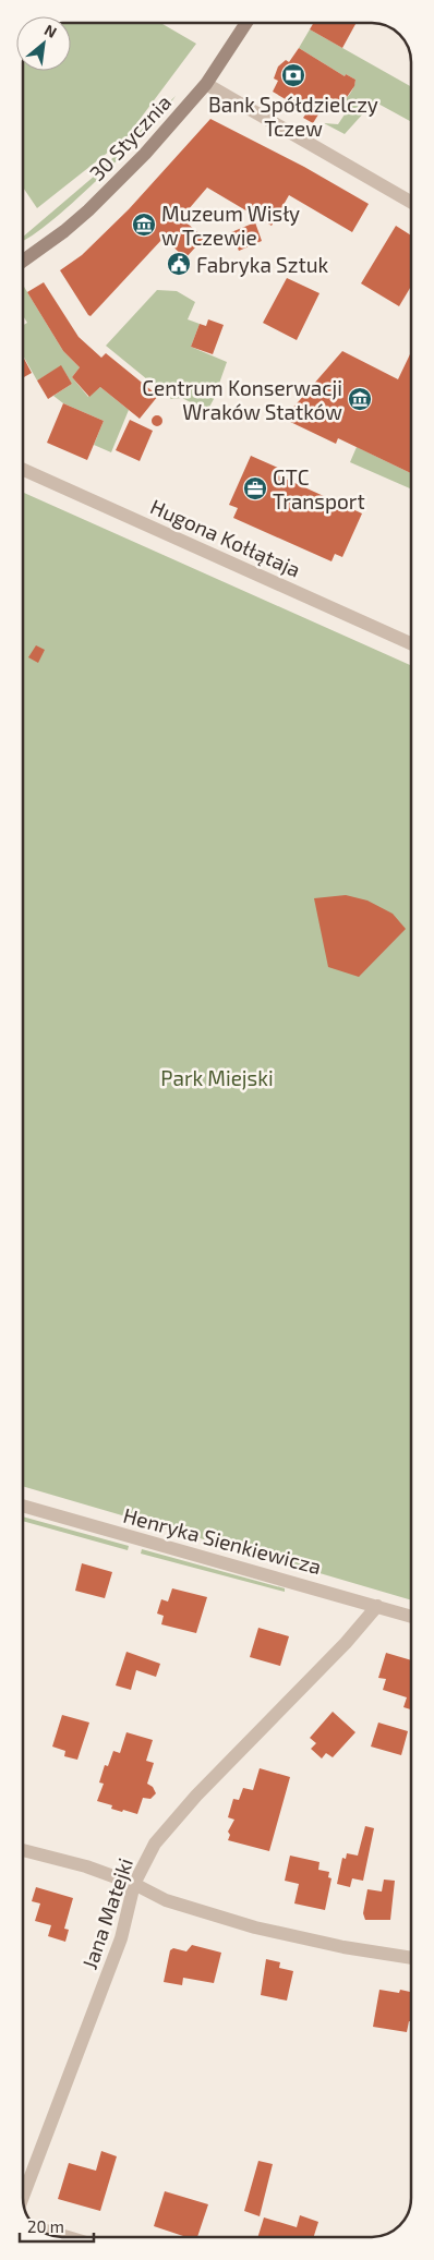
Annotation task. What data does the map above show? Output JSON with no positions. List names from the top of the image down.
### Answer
{
  "streets": {
    "street": [
      "30 Stycznia",
      "Hugona Kołłątaja",
      "Henryka Sienkiewicza",
      "Jana Matejki"
    ]
  },
  "crossings": [
    ["Henryka Sienkiewicza", "Jana Matejki"]
  ],
  "parks": ["Park Miejski"],
  "places": {
    "bank": ["Bank Spółdzielczy Tczew"],
    "museum": ["Muzeum Wisły w Tczewie", "Centrum Konserwacji Wraków Statków"],
    "public building": ["Fabryka Sztuk"],
    "office": ["GTC Transport"]
  },
  "scale_bar": "20 m",
  "north": "top right"
}
